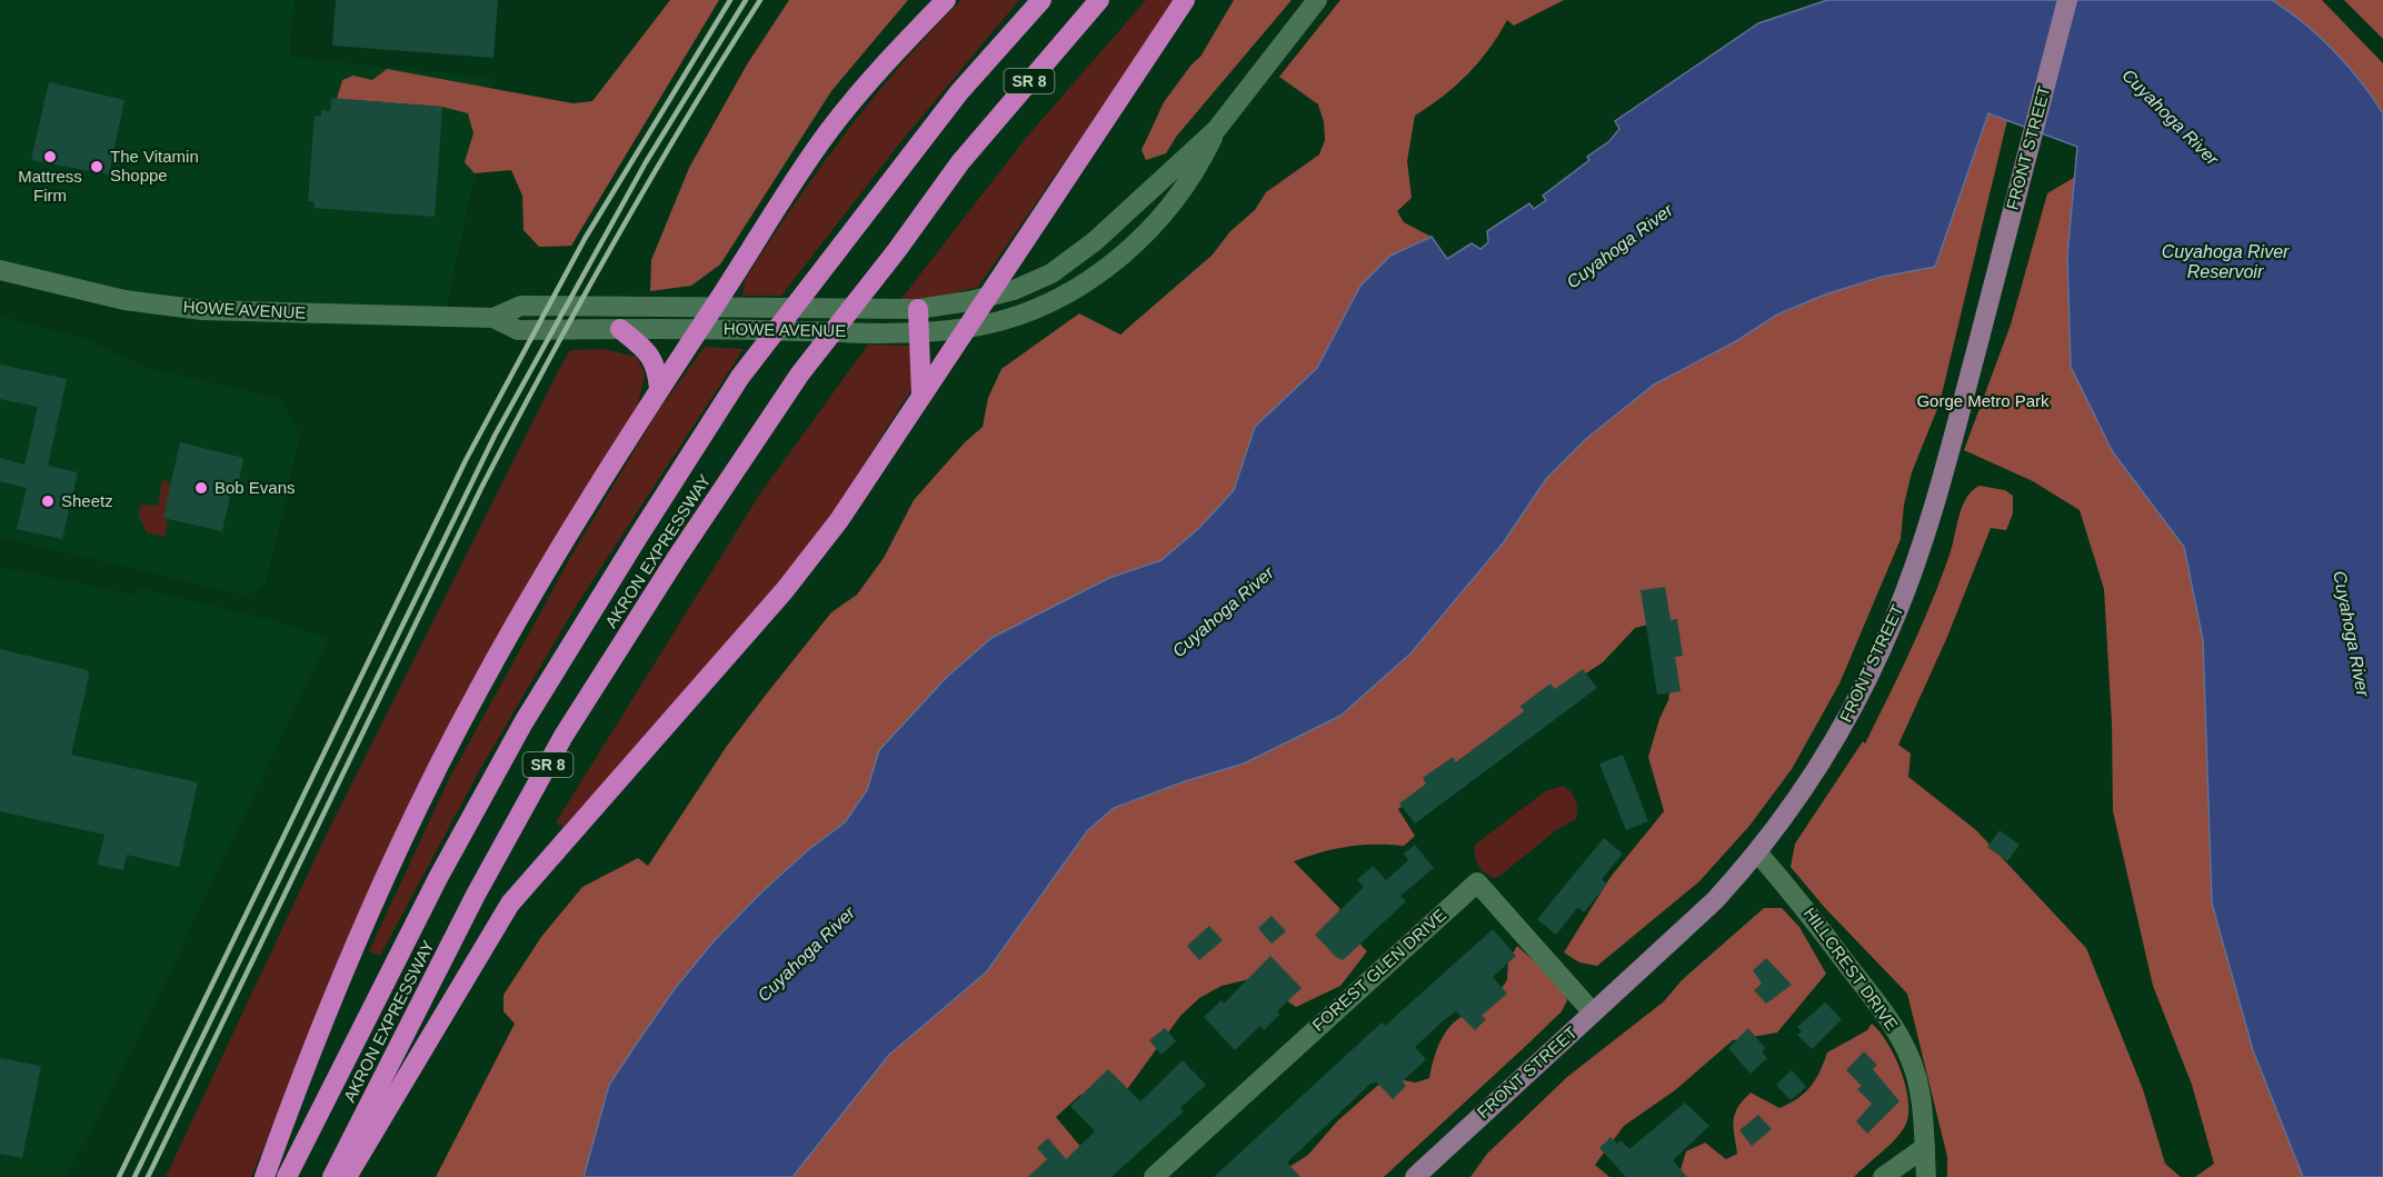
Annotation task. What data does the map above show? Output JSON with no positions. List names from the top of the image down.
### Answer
{
  "streets": {
    "highway": ["SR 8", "AKRON EXPRESSWAY"],
    "main road": ["FRONT STREET"],
    "street": ["HOWE AVENUE", "HILLCREST DRIVE", "FOREST GLEN DRIVE"]
  },
  "crossings": [
    ["FRONT STREET", "HILLCREST DRIVE"],
    ["FRONT STREET", "FOREST GLEN DRIVE"]
  ],
  "water": ["Cuyahoga River", "Cuyahoga River Reservoir"],
  "parks": ["Gorge Metro Park"],
  "places": [
    "Mattress Firm",
    "The Vitamin Shoppe",
    "Bob Evans",
    "Sheetz"
  ]
}
